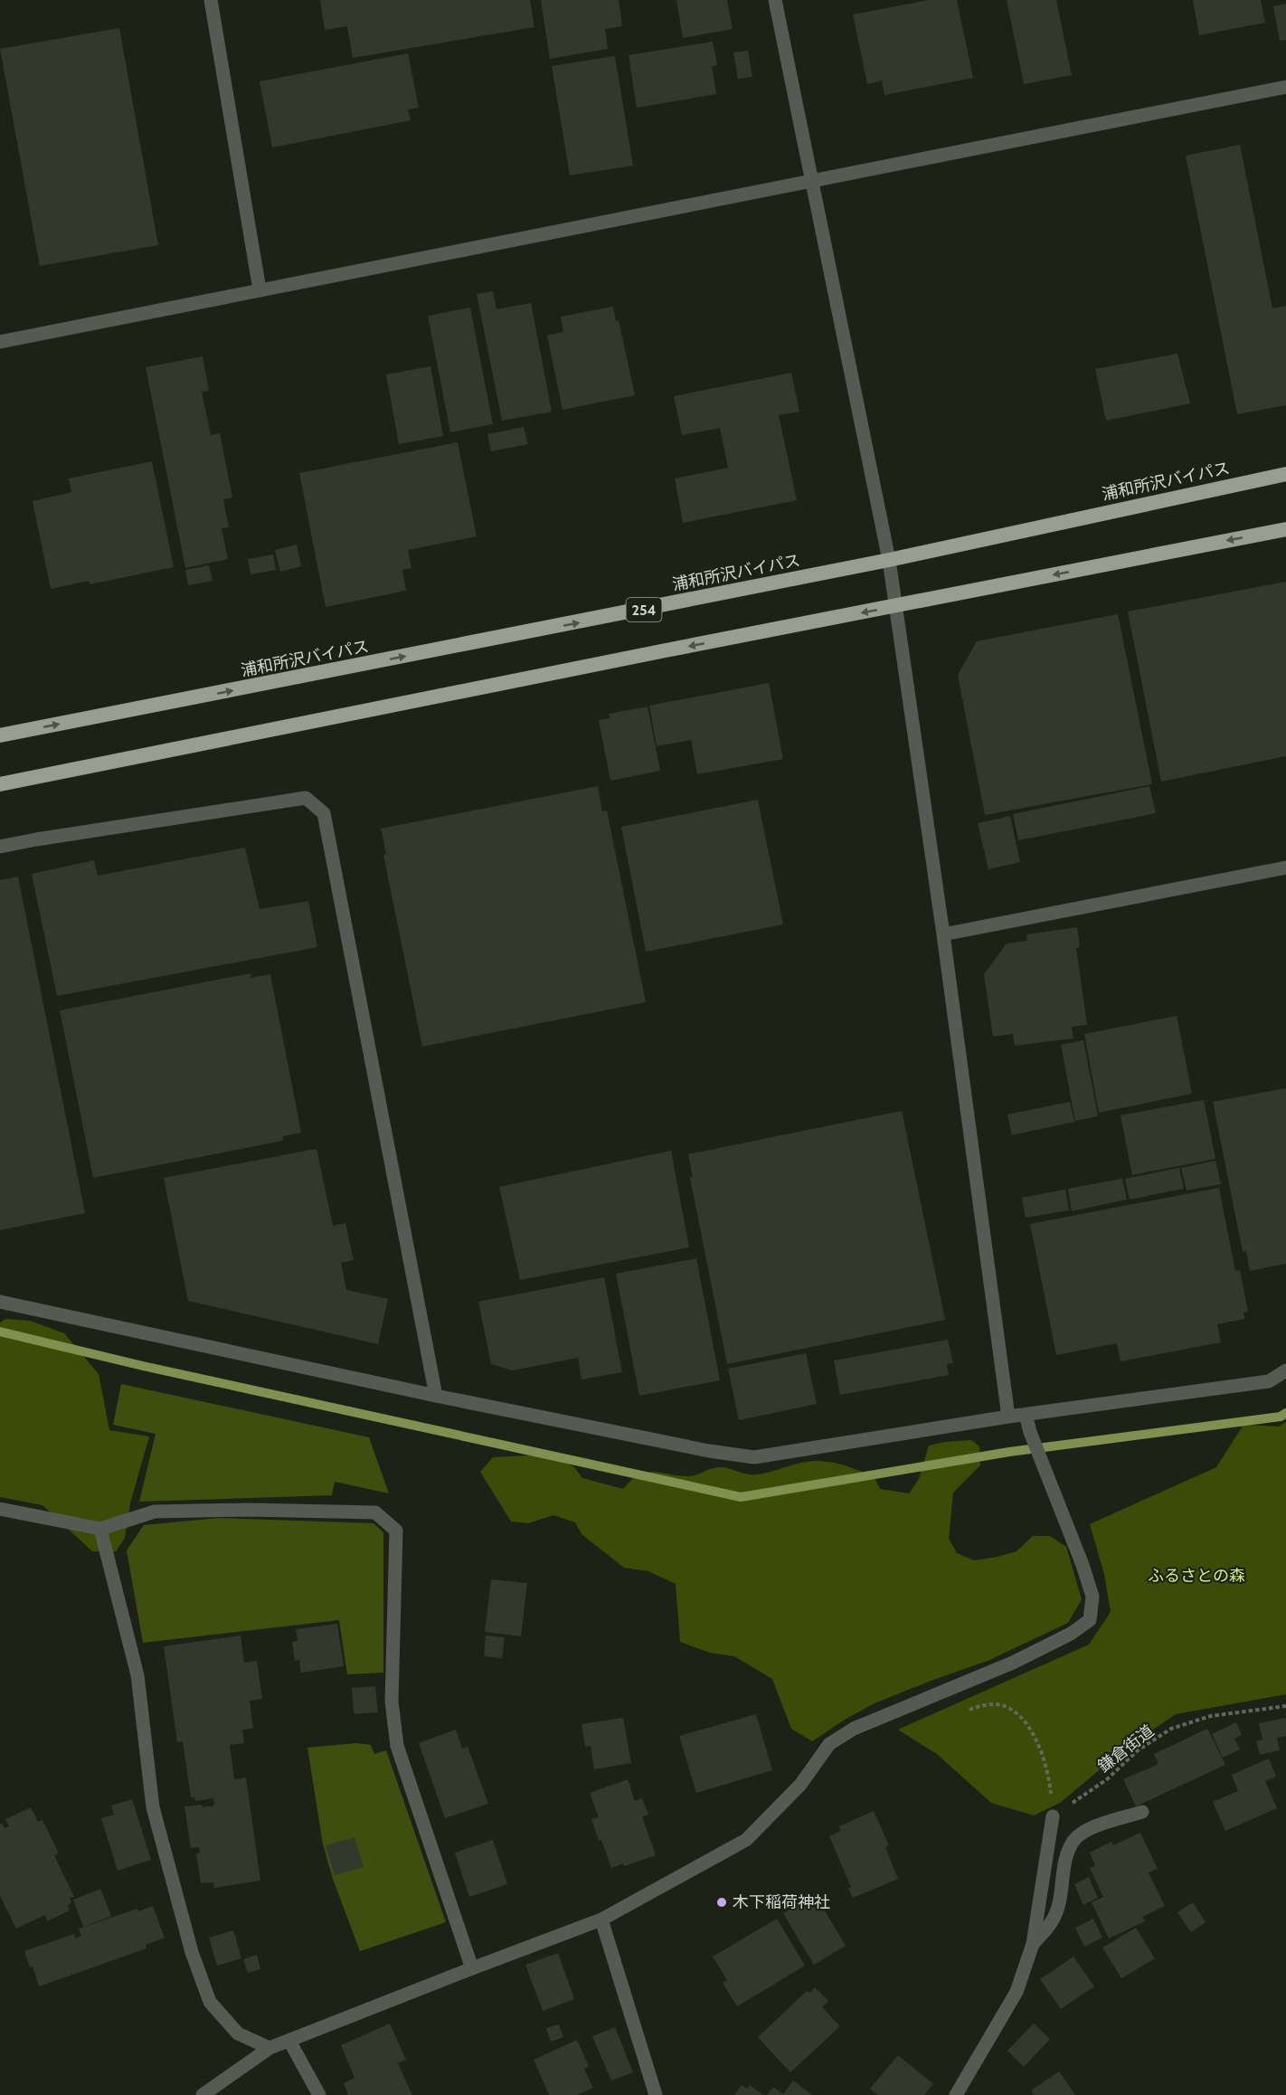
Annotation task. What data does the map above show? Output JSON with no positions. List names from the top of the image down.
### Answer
{
  "streets": {
    "highway": ["浦和所沢バイパス", "254"],
    "path": ["鎌倉街道"]
  },
  "parks": ["ふるさとの森"],
  "places": ["木下稲荷神社"]
}
